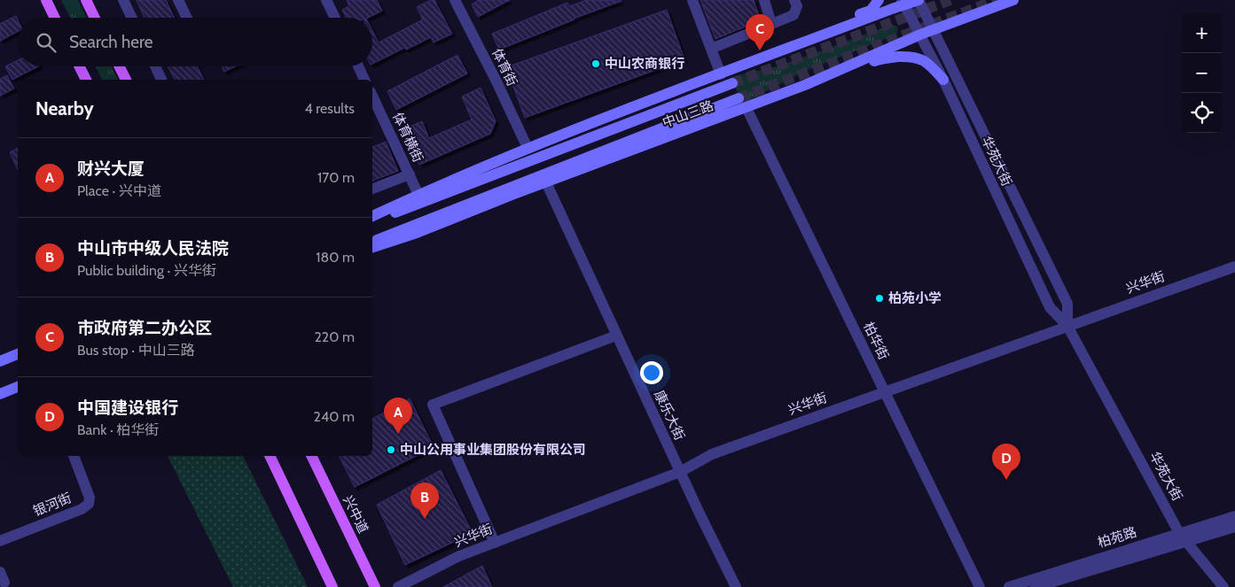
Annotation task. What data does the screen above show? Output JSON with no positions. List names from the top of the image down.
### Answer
{
  "streets": {
    "main road": ["中山三路", "兴中道"],
    "street": [
      "体育街",
      "体育横街",
      "华苑大街",
      "兴华街",
      "柏华街",
      "康乐大街",
      "银河街",
      "柏苑路"
    ]
  },
  "crossings": [
    ["体育街", "中山三路"],
    ["中山三路", "体育横街"],
    ["中山三路", "华苑大街"],
    ["中山三路", "柏华街"],
    ["中山三路", "康乐大街"],
    ["华苑大街", "兴华街"],
    ["华苑大街", "柏苑路"],
    ["兴华街", "柏华街"],
    ["兴华街", "康乐大街"]
  ],
  "places": ["中山农商银行", "柏苑小学", "中山公用事业集团股份有限公司"],
  "page": {
    "map_buttons": ["+", "−"],
    "pins": [
      "C",
      "A",
      "D",
      "B"
    ],
    "search": "Search here",
    "heading": ["Nearby", "4 results"],
    "list": [
      {
        "mark": "A",
        "name": "财兴大厦",
        "note": "Place · 兴中道",
        "value": "170 m"
      },
      {
        "mark": "B",
        "name": "中山市中级人民法院",
        "note": "Public building · 兴华街",
        "value": "180 m"
      },
      {
        "mark": "C",
        "name": "市政府第二办公区",
        "note": "Bus stop · 中山三路",
        "value": "220 m"
      },
      {
        "mark": "D",
        "name": "中国建设银行",
        "note": "Bank · 柏华街",
        "value": "240 m"
      }
    ]
  }
}
